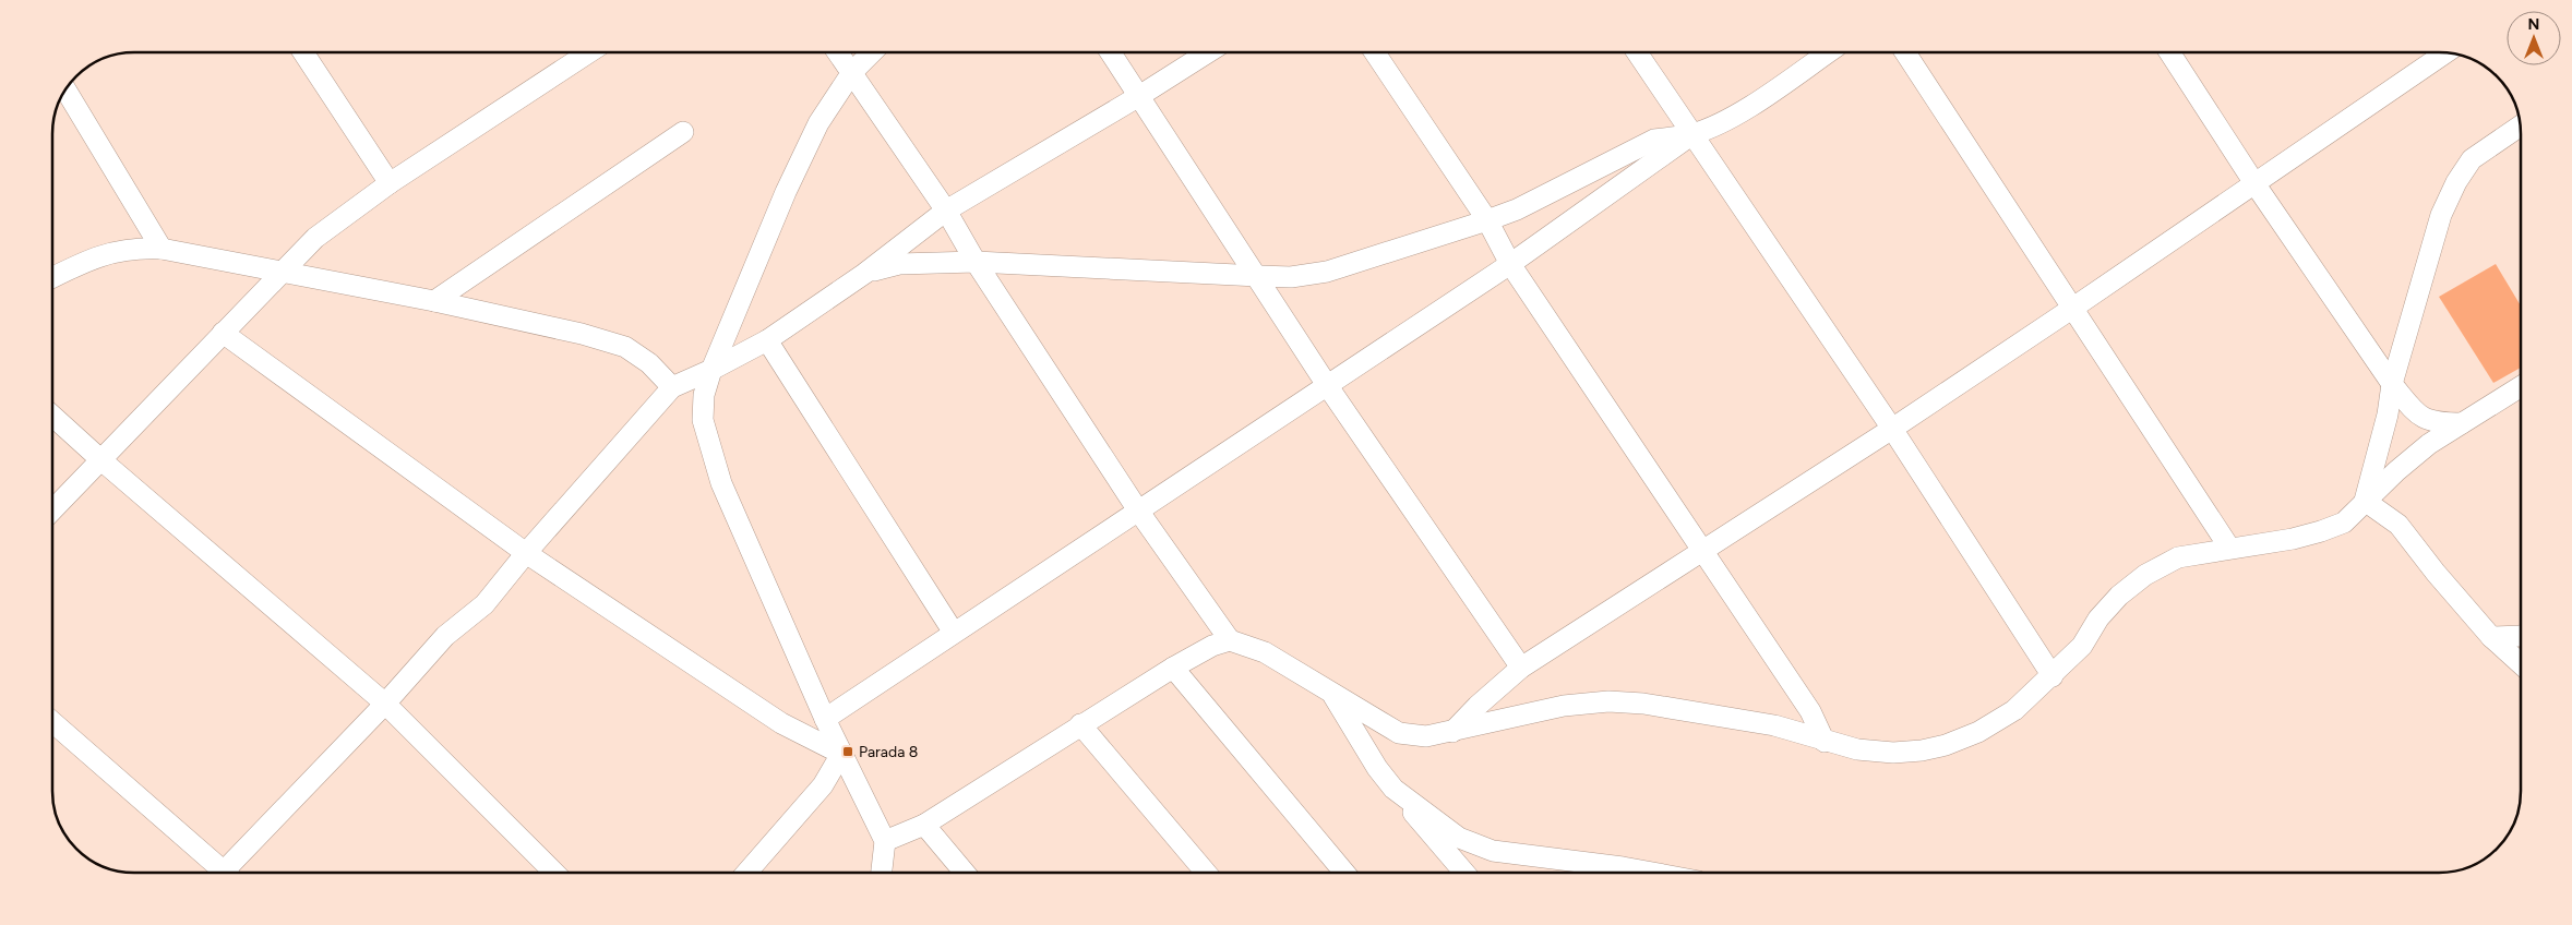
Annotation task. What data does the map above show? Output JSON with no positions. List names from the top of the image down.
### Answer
{
  "places": {
    "transit": ["Parada 8"]
  },
  "north": "top"
}
